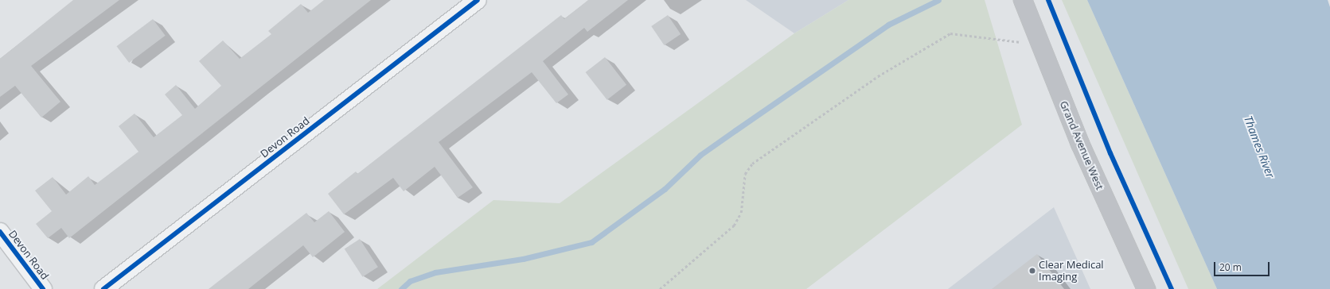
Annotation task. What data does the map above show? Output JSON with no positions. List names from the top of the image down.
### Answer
{
  "streets": {
    "main road": ["Grand Avenue West"],
    "street": ["Devon Road"]
  },
  "water": ["Thames River"],
  "places": ["Clear Medical Imaging"],
  "scale_bar": "20 m"
}
